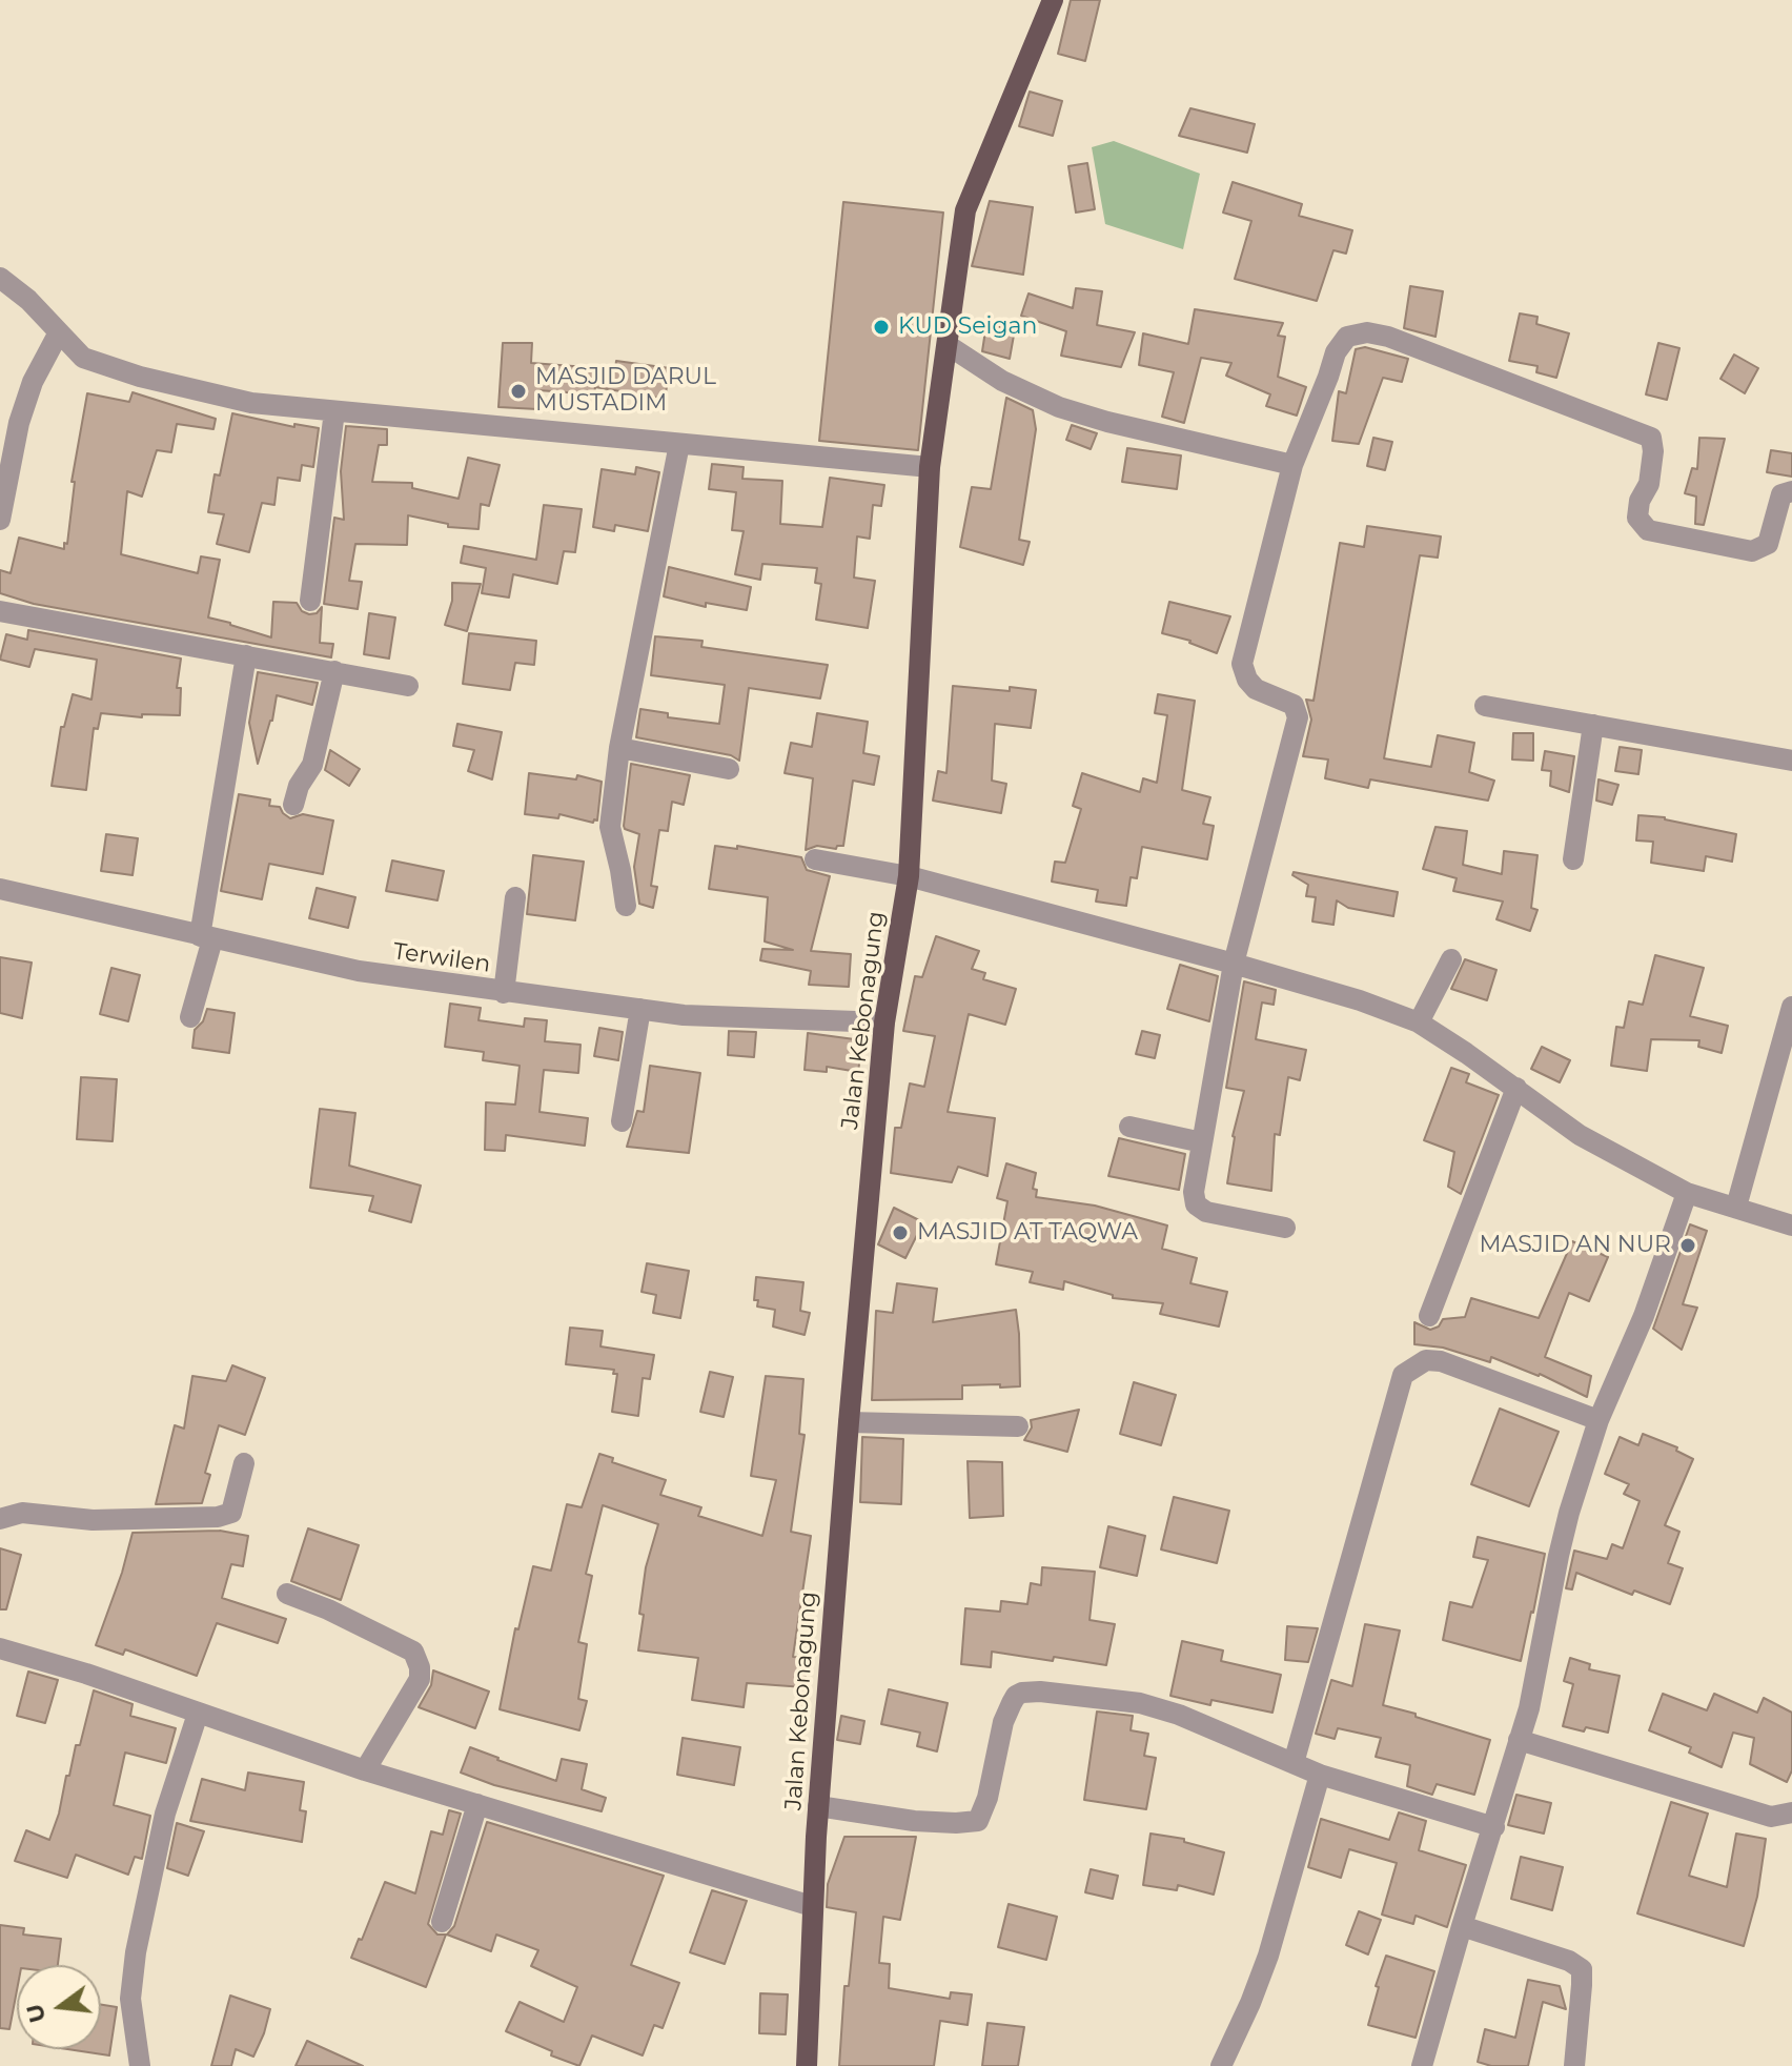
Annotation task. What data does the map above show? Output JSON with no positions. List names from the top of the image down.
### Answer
{
  "streets": {
    "main road": ["Jalan Kebonagung"],
    "street": ["Terwilen"]
  },
  "crossings": [
    ["Terwilen", "Jalan Kebonagung"]
  ],
  "places": [
    "KUD Seigan",
    "MASJID DARUL MUSTADIM",
    "MASJID AT TAQWA",
    "MASJID AN NUR"
  ],
  "north": "left"
}
